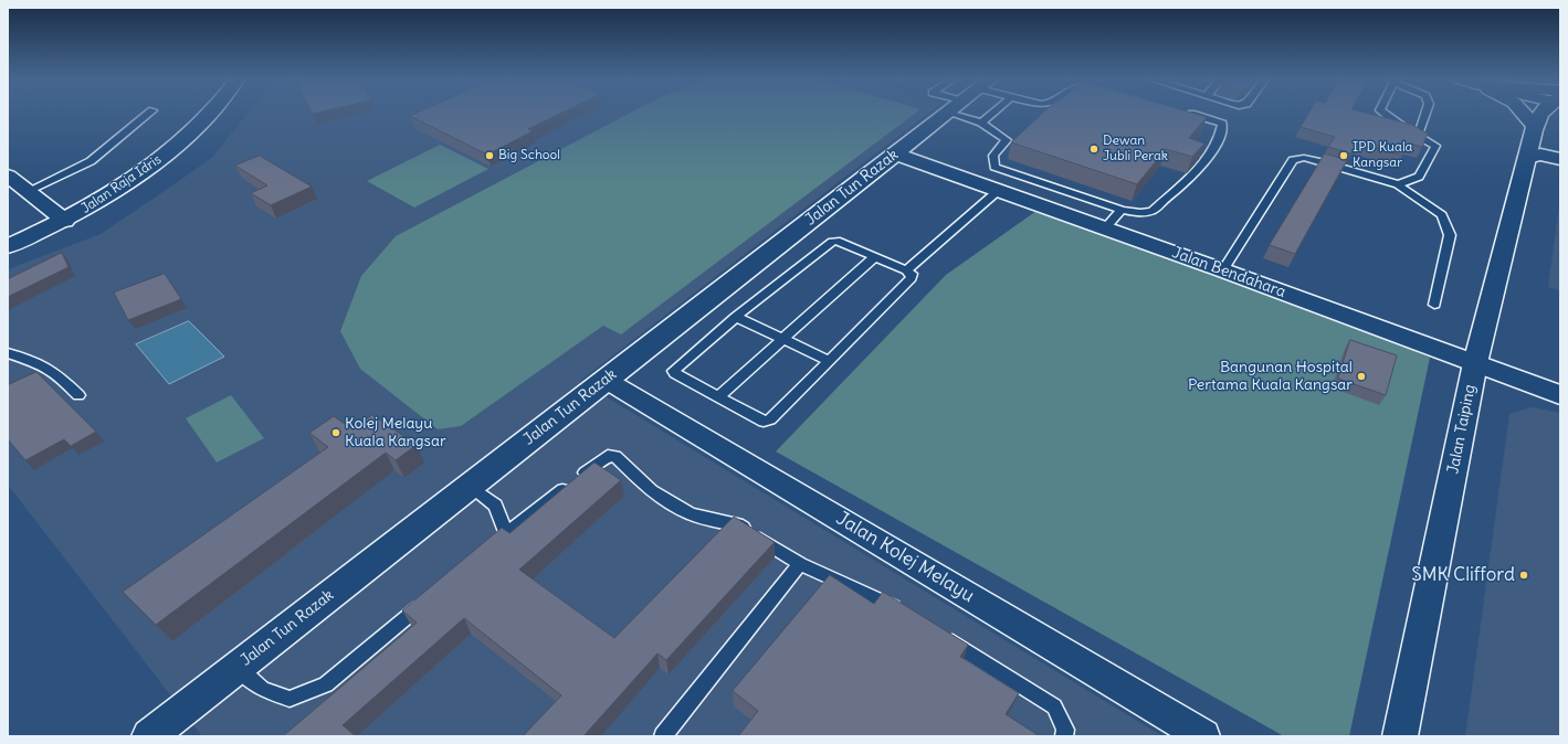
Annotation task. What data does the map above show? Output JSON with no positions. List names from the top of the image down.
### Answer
{
  "streets": {
    "main road": [
      "Jalan Raja Idris",
      "Jalan Tun Razak",
      "Jalan Bendahara",
      "Jalan Taiping"
    ],
    "street": ["Jalan Kolej Melayu"]
  },
  "crossings": [
    ["Jalan Tun Razak", "Jalan Bendahara"],
    ["Jalan Tun Razak", "Jalan Kolej Melayu"],
    ["Jalan Bendahara", "Jalan Taiping"]
  ],
  "places": [
    "Dewan Jubli Perak",
    "Big School",
    "IPD Kuala Kangsar",
    "Bangunan Hospital Pertama Kuala Kangsar",
    "Kolej Melayu Kuala Kangsar",
    "SMK Clifford"
  ]
}
